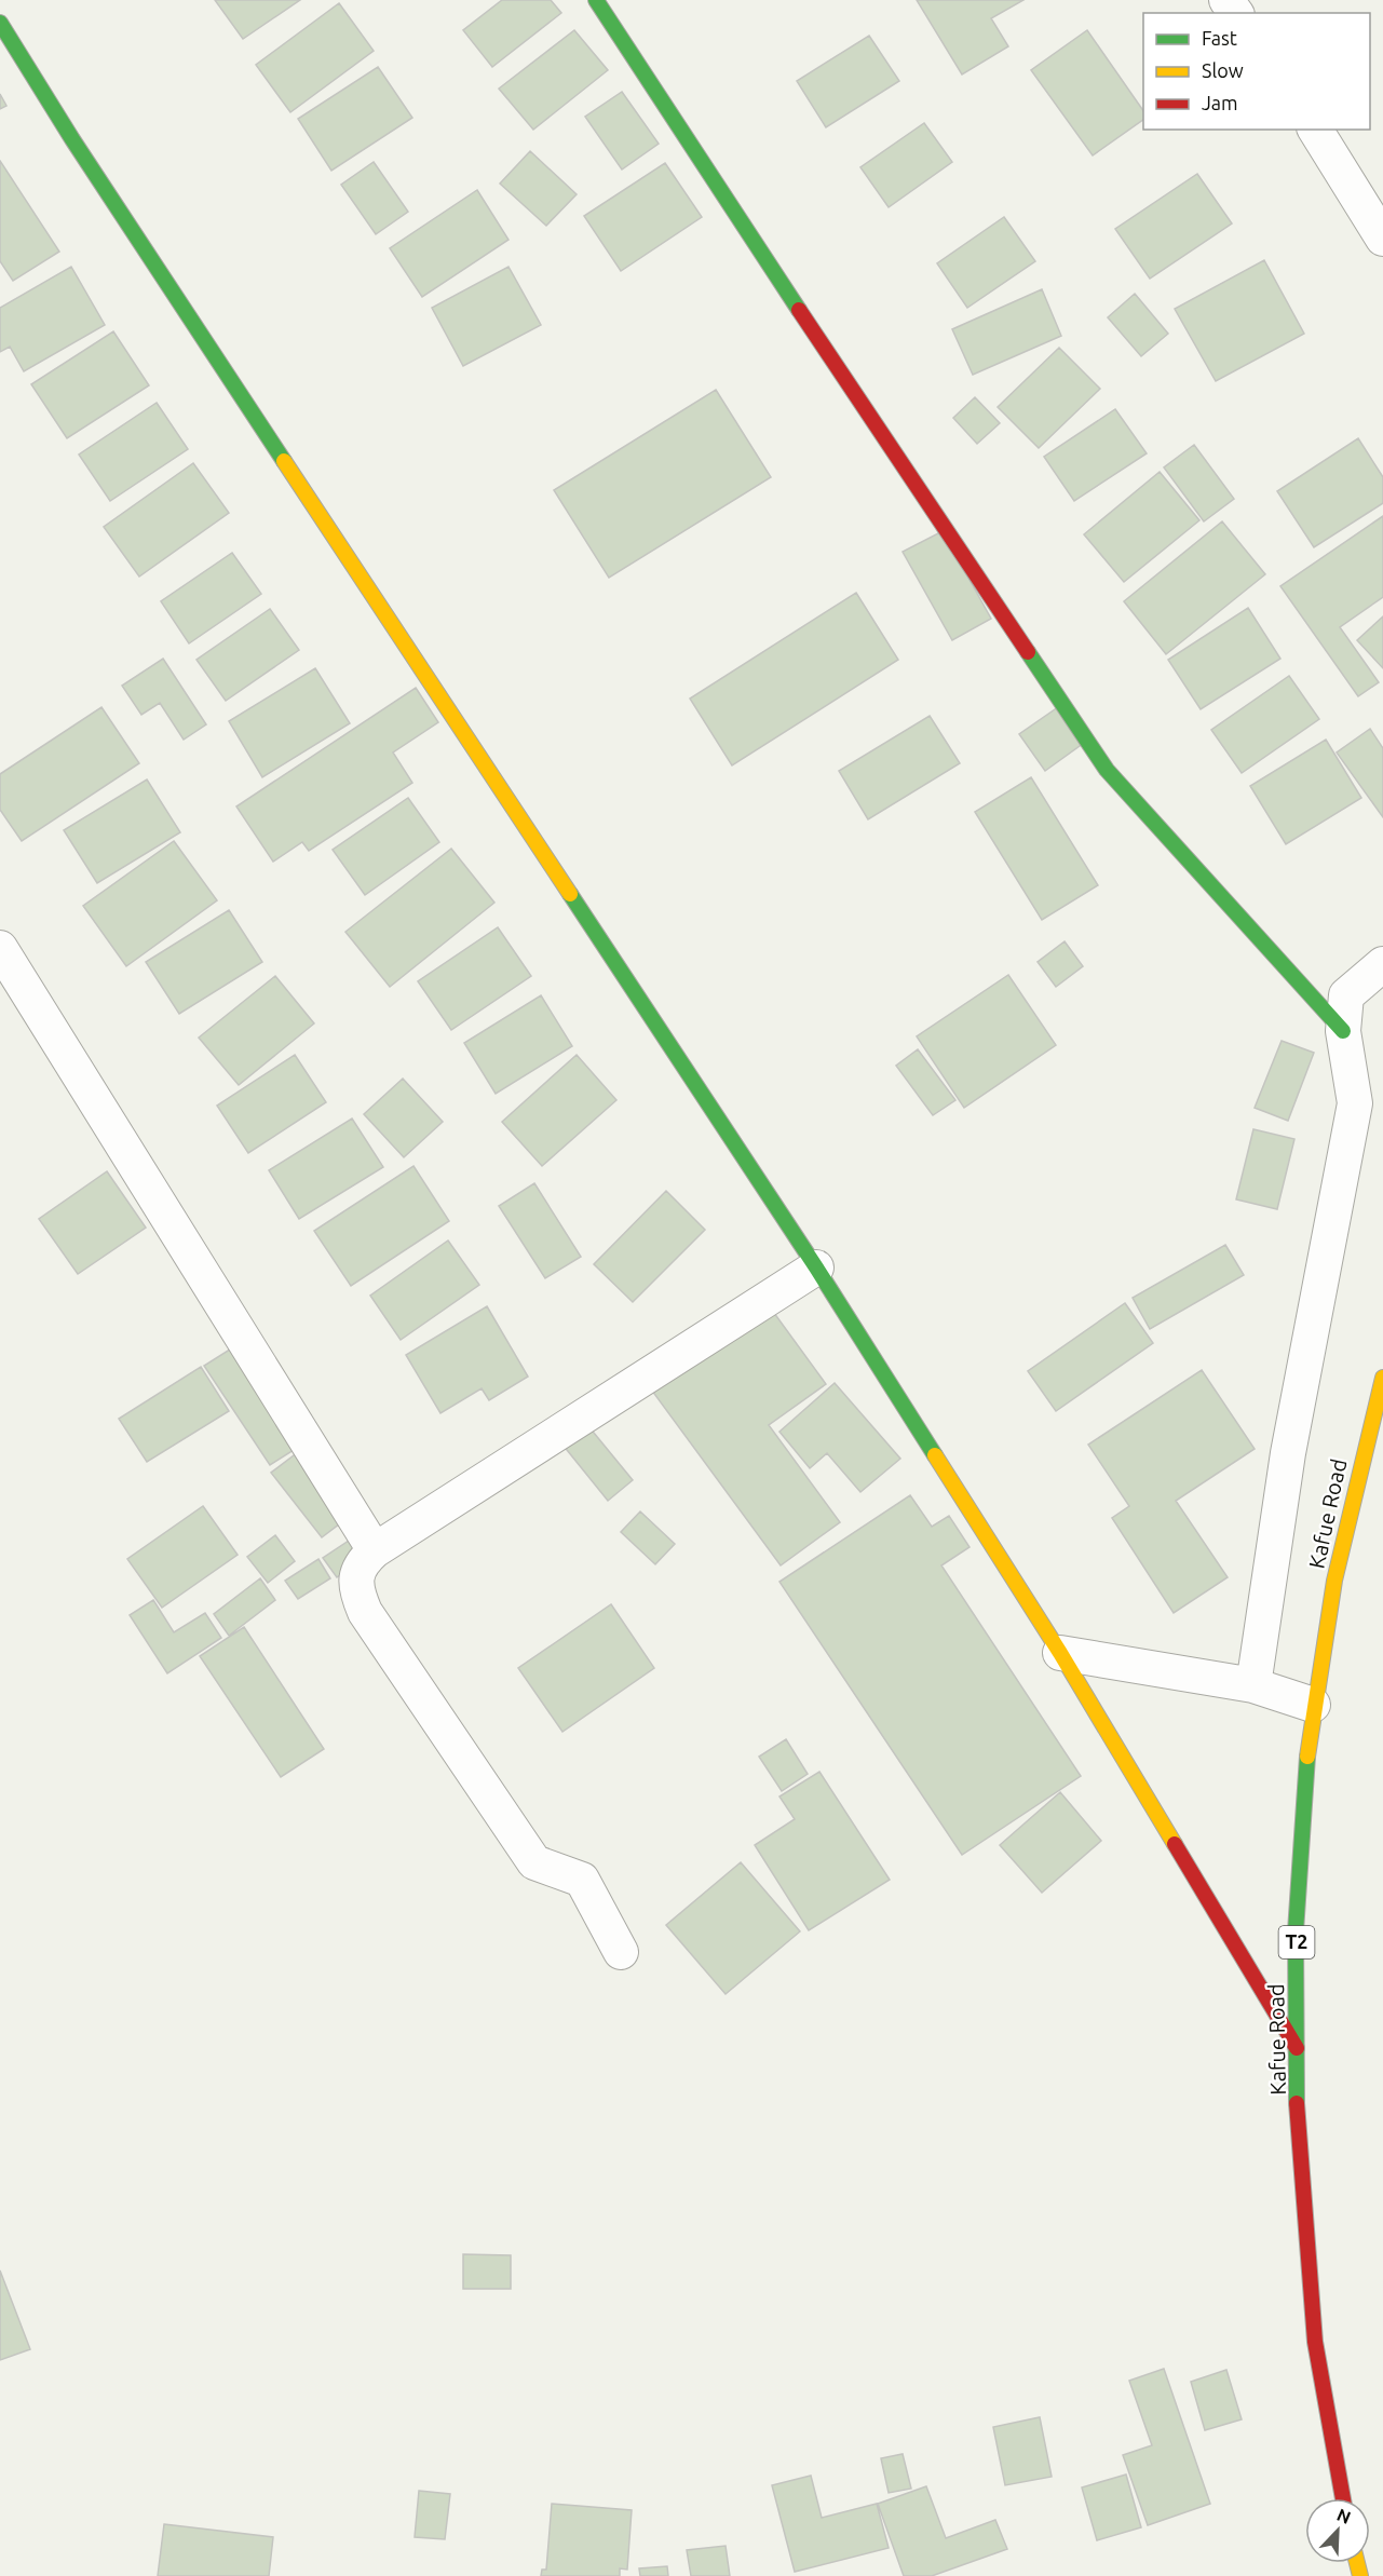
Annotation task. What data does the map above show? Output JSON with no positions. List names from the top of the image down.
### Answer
{
  "streets": {
    "main road": ["Kafue Road", "T2"]
  },
  "legend": ["Fast", "Slow", "Jam"],
  "north": "top right"
}
